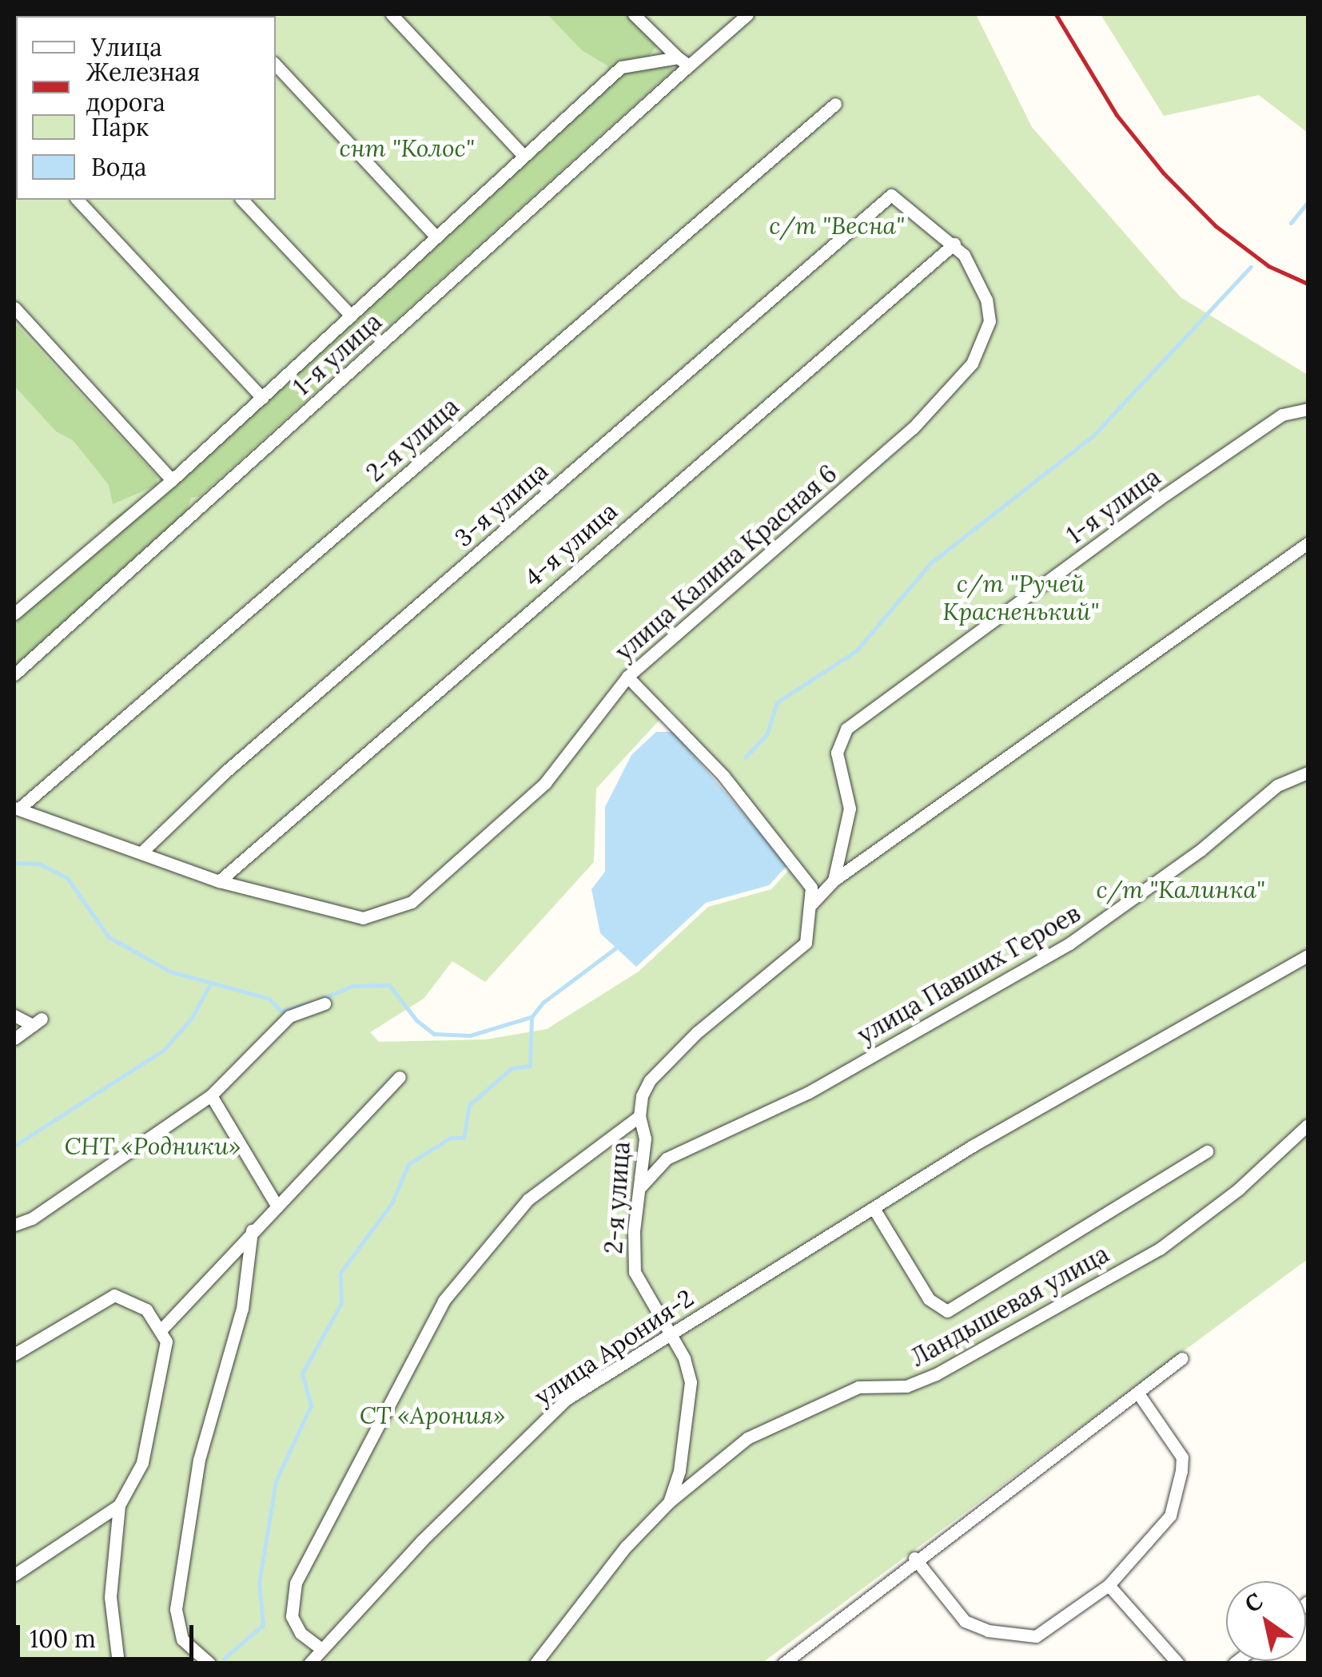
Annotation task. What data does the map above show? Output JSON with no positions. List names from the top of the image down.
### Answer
{
  "streets": {
    "street": [
      "1-я улица",
      "2-я улица",
      "3-я улица",
      "4-я улица",
      "улица Калина Красная 6",
      "улица Павших Героев",
      "Ландышевая улица",
      "улица Арония-2"
    ]
  },
  "crossings": [
    ["2-я улица", "улица Калина Красная 6"],
    ["2-я улица", "улица Павших Героев"],
    ["2-я улица", "Ландышевая улица"],
    ["2-я улица", "улица Арония-2"],
    ["3-я улица", "4-я улица"],
    ["3-я улица", "улица Калина Красная 6"],
    ["4-я улица", "улица Калина Красная 6"]
  ],
  "parks": [
    "снт \"Колос\"",
    "с/т \"Весна\"",
    "с/т \"Ручей Красненький\"",
    "с/т \"Калинка\"",
    "СНТ «Родники»",
    "СТ «Арония»"
  ],
  "legend": [
    "Улица",
    "Железная дорога",
    "Парк",
    "Вода"
  ],
  "scale_bar": "100 m",
  "north": "top left"
}
